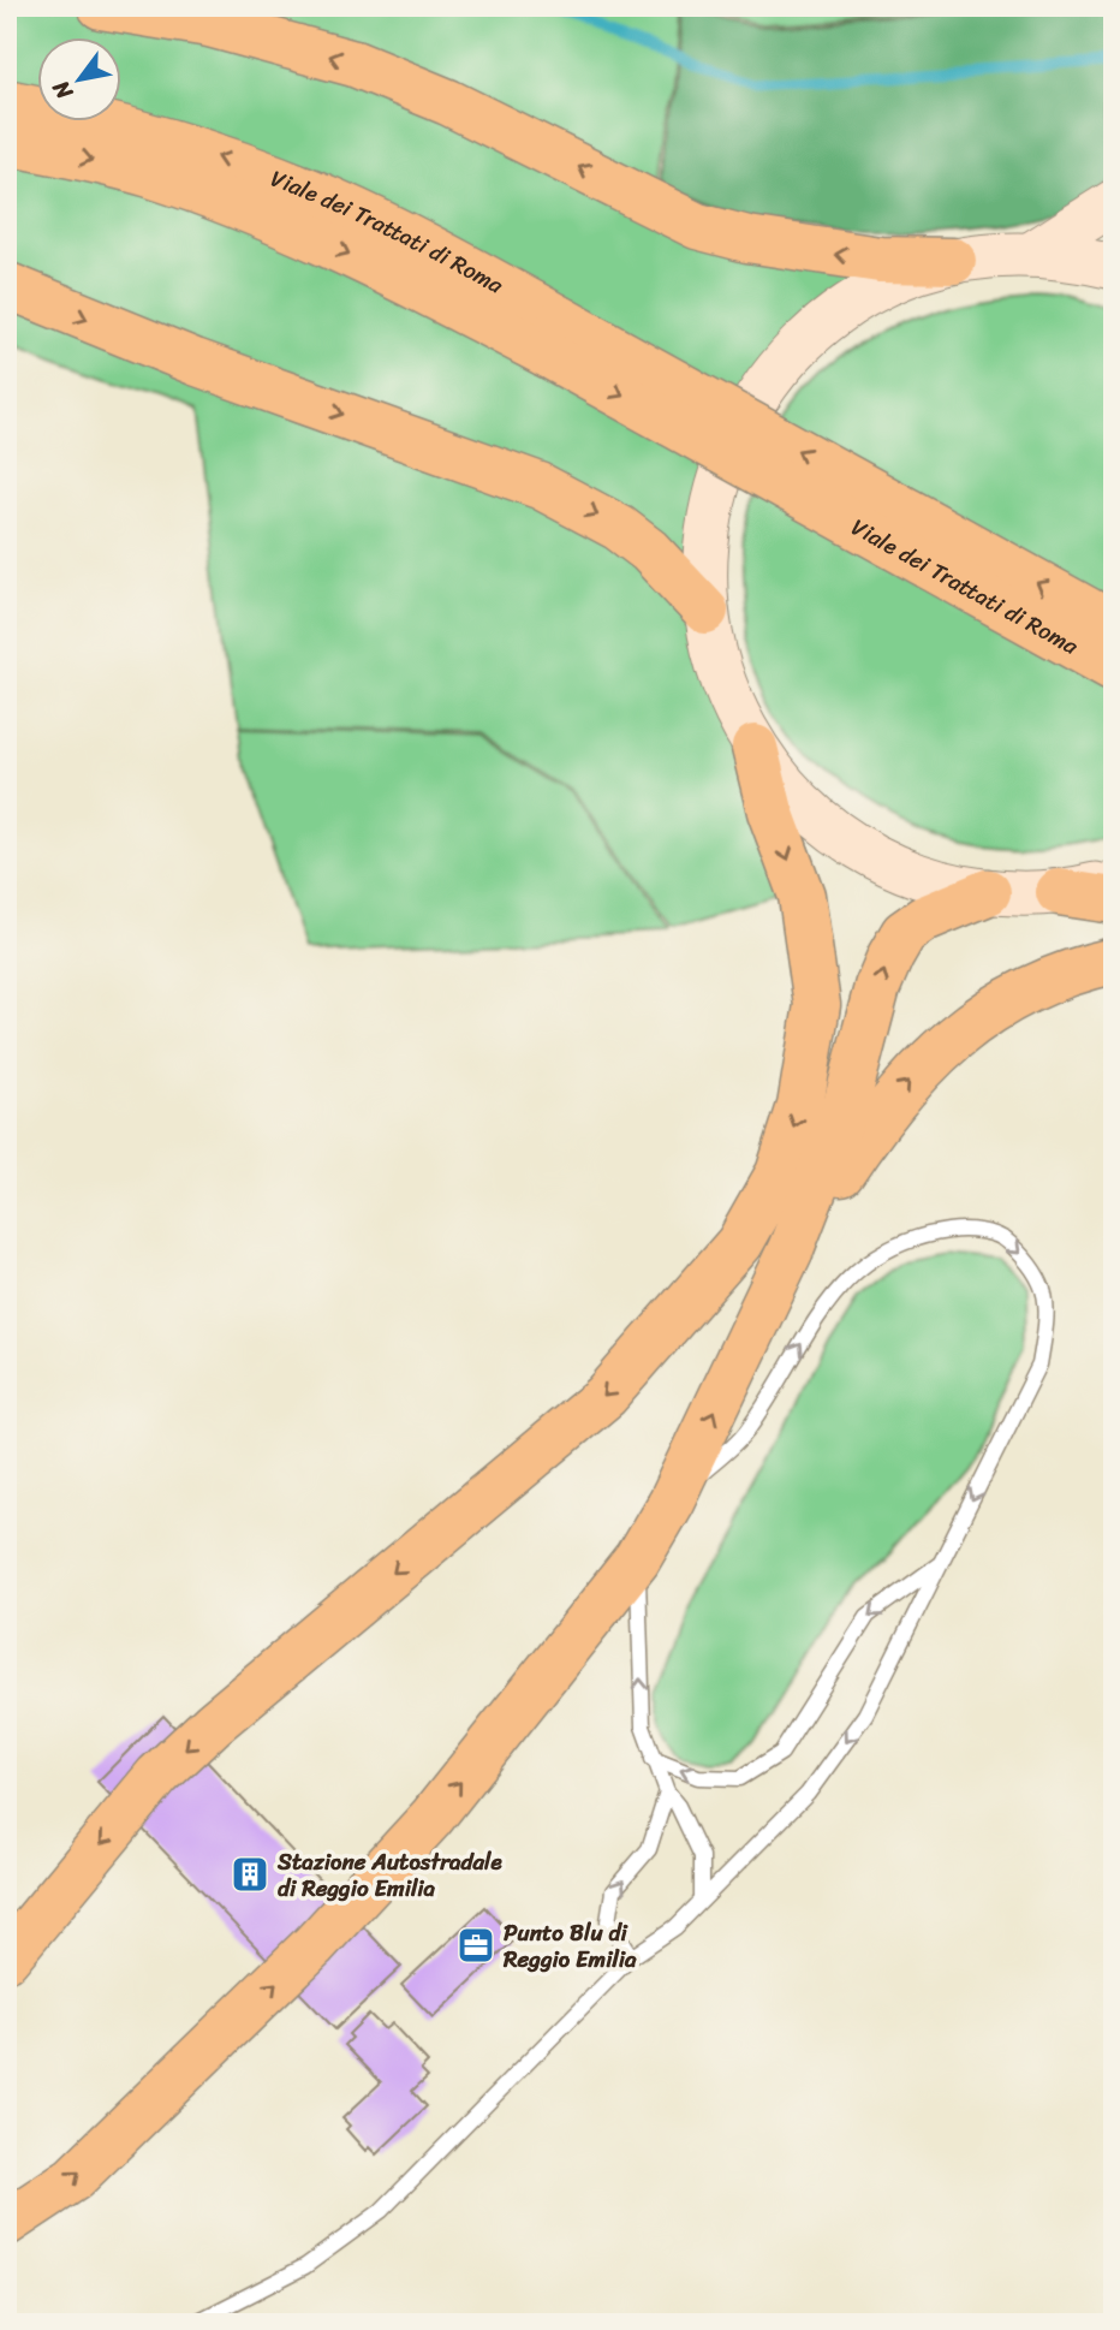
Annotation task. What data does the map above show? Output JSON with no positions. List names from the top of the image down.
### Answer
{
  "streets": {
    "highway": ["Viale dei Trattati di Roma"]
  },
  "places": {
    "building": ["Stazione Autostradale di Reggio Emilia"],
    "office": ["Punto Blu di Reggio Emilia"]
  },
  "north": "bottom left"
}
